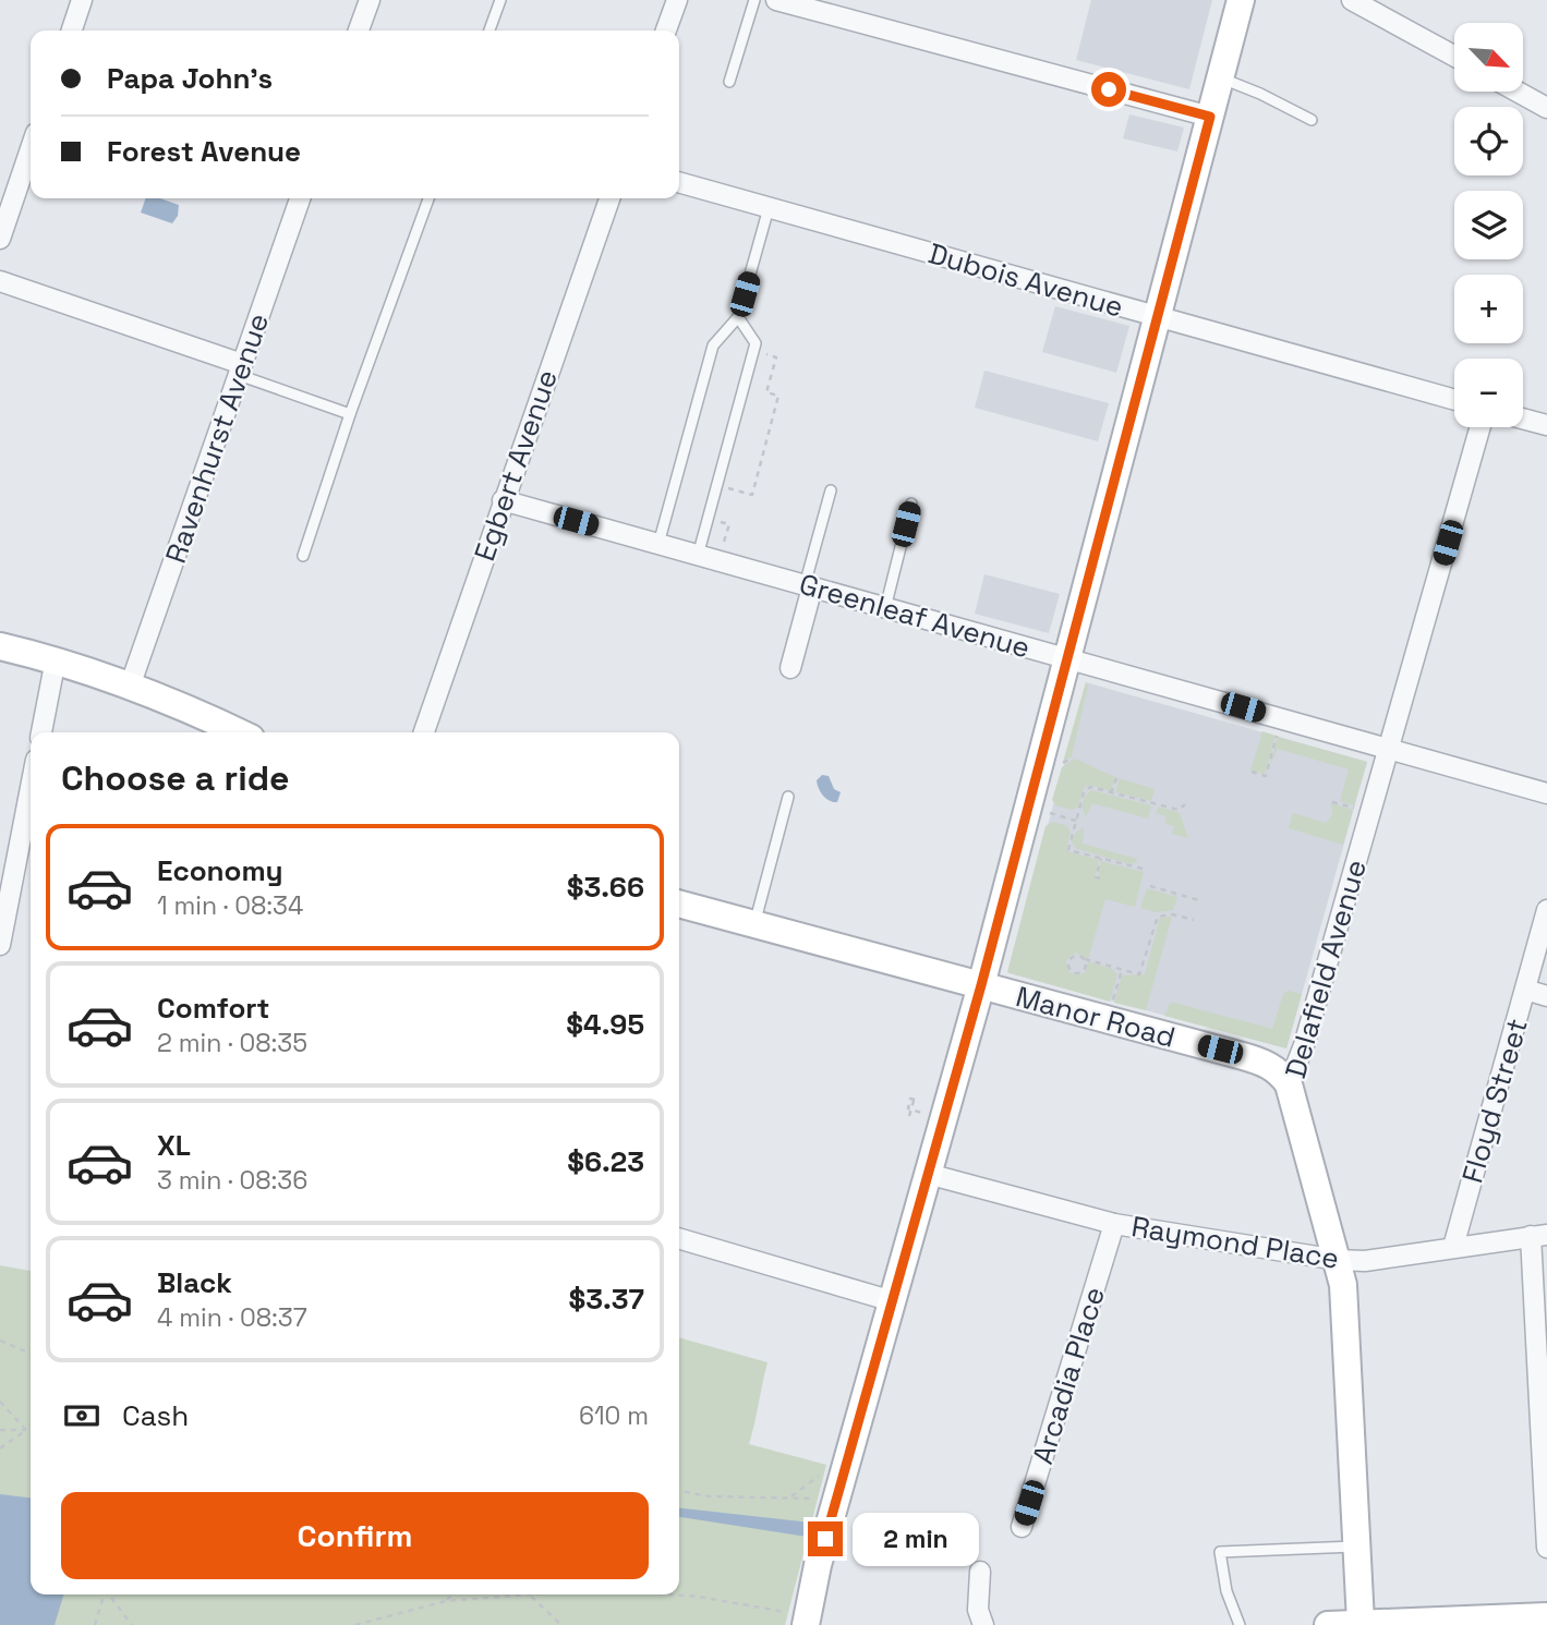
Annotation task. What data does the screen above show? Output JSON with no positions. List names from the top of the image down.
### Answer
{
  "streets": {
    "main road": ["Delafield Avenue", "Manor Road"],
    "street": [
      "Dubois Avenue",
      "Ravenhurst Avenue",
      "Egbert Avenue",
      "Greenleaf Avenue",
      "Floyd Street",
      "Raymond Place",
      "Arcadia Place"
    ]
  },
  "crossings": [
    ["Egbert Avenue", "Greenleaf Avenue"],
    ["Greenleaf Avenue", "Delafield Avenue"],
    ["Delafield Avenue", "Manor Road"],
    ["Delafield Avenue", "Raymond Place"],
    ["Floyd Street", "Raymond Place"],
    ["Raymond Place", "Arcadia Place"]
  ],
  "north": "bottom right",
  "page": {
    "map_buttons": ["+", "−"],
    "banner": ["Papa John's", "Forest Avenue"],
    "heading": "Choose a ride",
    "list": [
      {
        "name": "Economy",
        "note": "1 min · 08:34",
        "value": "$3.66"
      },
      {
        "name": "Comfort",
        "note": "2 min · 08:35",
        "value": "$4.95"
      },
      {
        "name": "XL",
        "note": "3 min · 08:36",
        "value": "$6.23"
      },
      {
        "name": "Black",
        "note": "4 min · 08:37",
        "value": "$3.37"
      }
    ],
    "pay": ["Cash", "610 m"],
    "buttons": "Confirm",
    "bubble": "2 min"
  }
}
